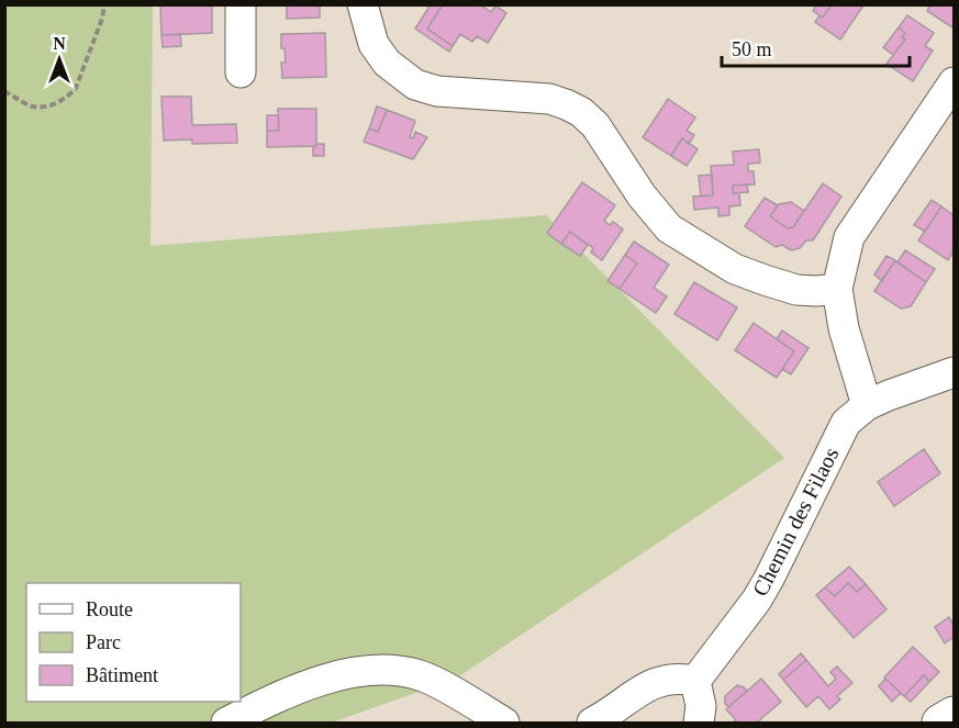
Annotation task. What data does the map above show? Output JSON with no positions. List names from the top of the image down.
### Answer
{
  "streets": {
    "street": ["Chemin des Filaos"]
  },
  "legend": ["Route", "Parc", "Bâtiment"],
  "scale_bar": "50 m",
  "north": "top"
}
